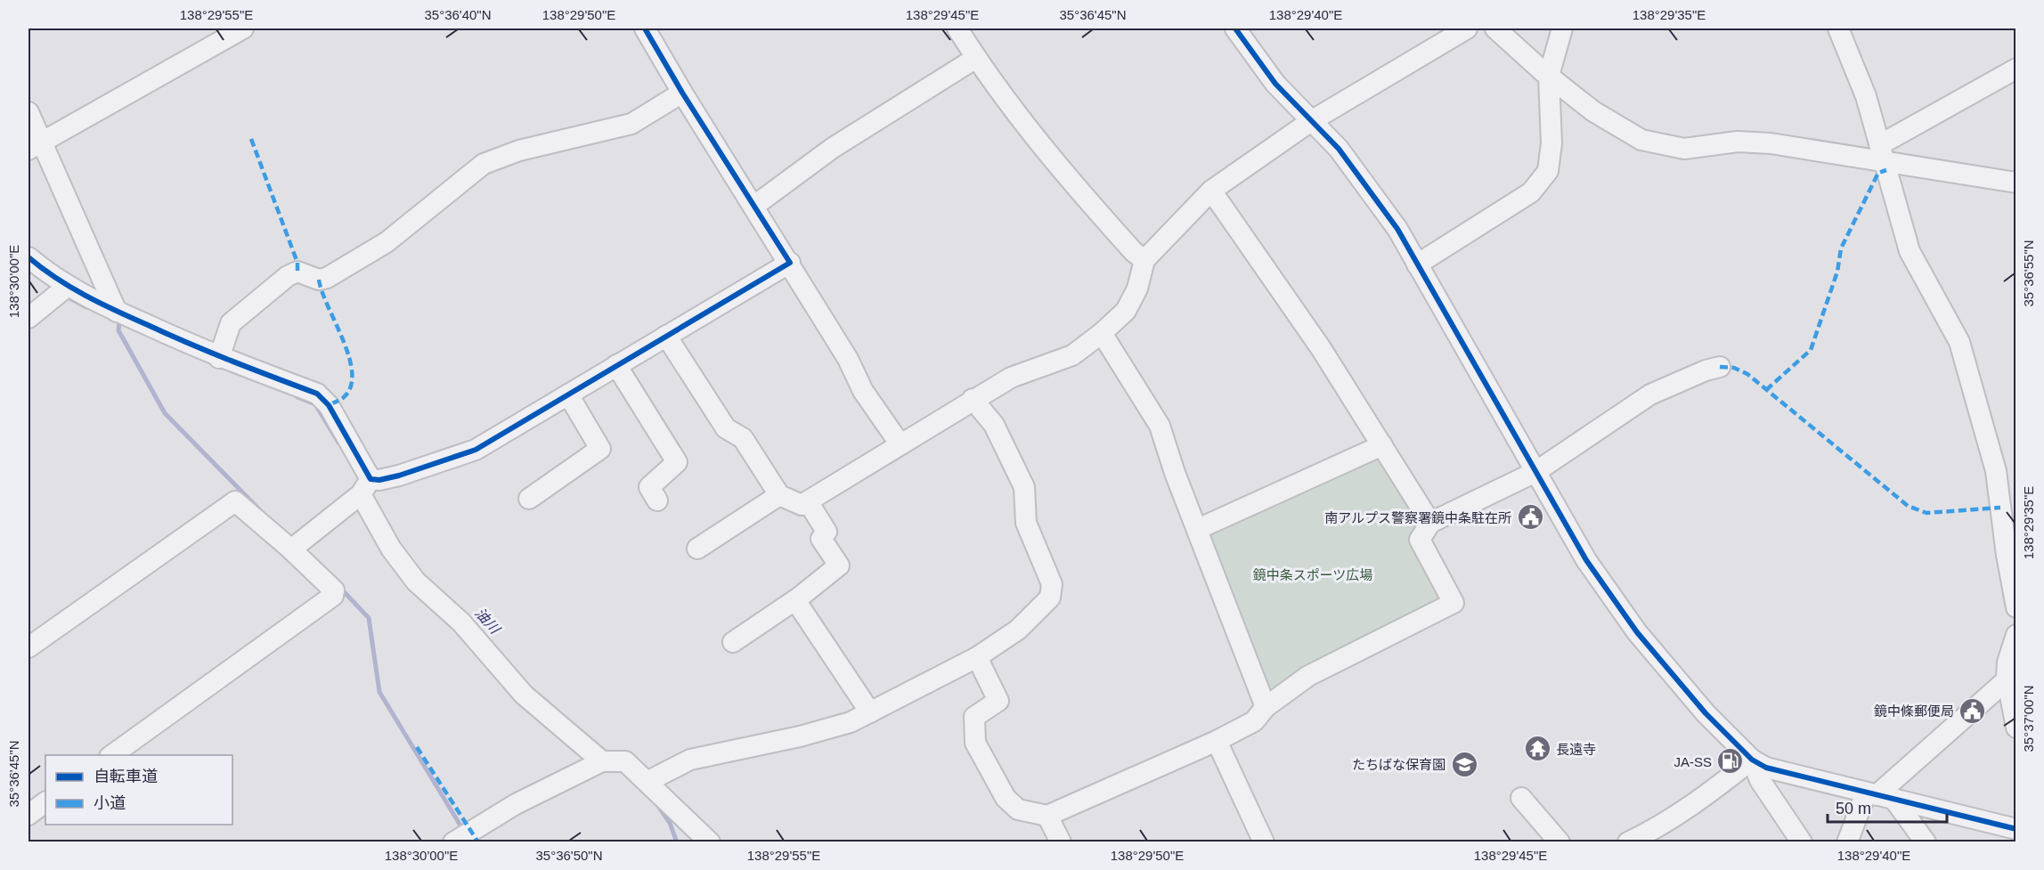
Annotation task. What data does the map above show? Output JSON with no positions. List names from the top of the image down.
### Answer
{
  "water": ["油川"],
  "parks": ["鏡中条スポーツ広場"],
  "places": {
    "public building": ["南アルプス警察署鏡中条駐在所", "鏡中條郵便局"],
    "temple": ["長遠寺"],
    "fuel station": ["JA-SS"],
    "school or university": ["たちばな保育園"]
  },
  "legend": ["自転車道", "小道"],
  "scale_bar": "50 m",
  "coordinates": [
    "138°29'55\"E",
    "35°36'40\"N",
    "138°29'50\"E",
    "138°29'45\"E",
    "35°36'45\"N",
    "138°29'40\"E",
    "138°29'35\"E",
    "35°36'55\"N",
    "138°30'00\"E",
    "35°37'00\"N",
    "35°36'50\"N"
  ]
}
